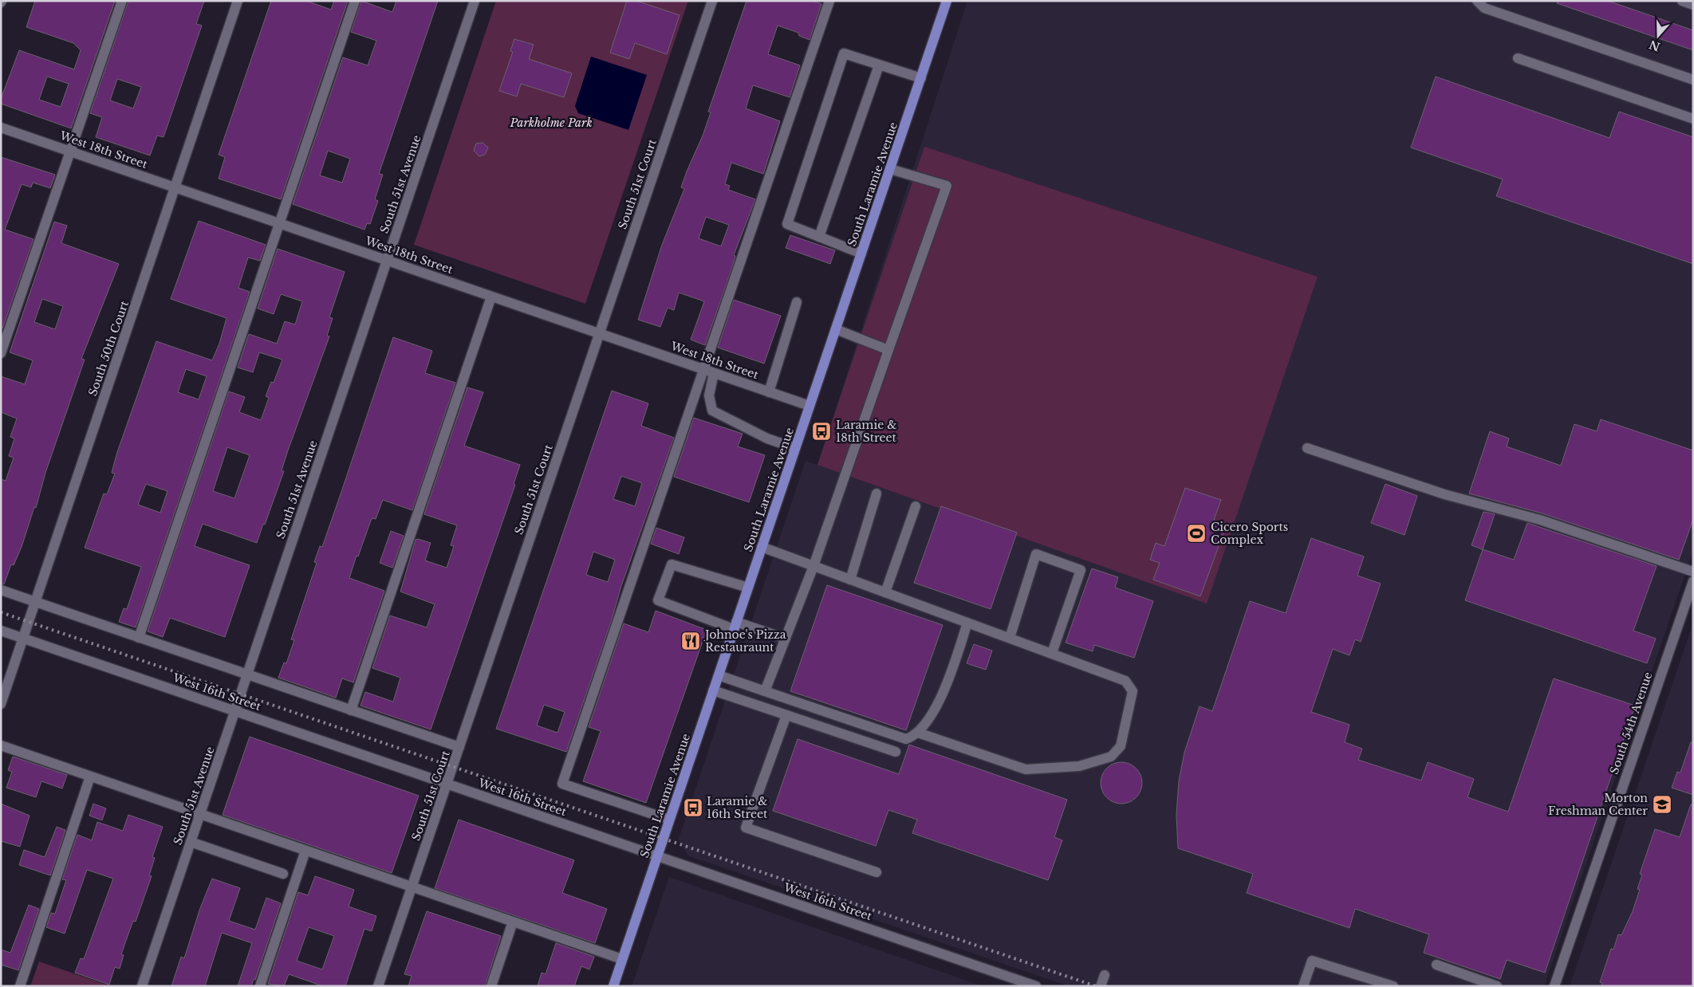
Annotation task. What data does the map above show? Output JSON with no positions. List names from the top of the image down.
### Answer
{
  "streets": {
    "main road": ["South Laramie Avenue"],
    "street": [
      "West 18th Street",
      "South 51st Avenue",
      "South 51st Court",
      "South 50th Court",
      "West 16th Street",
      "South 54th Avenue"
    ]
  },
  "crossings": [
    ["West 18th Street", "South 51st Avenue"],
    ["West 18th Street", "South 51st Court"],
    ["West 18th Street", "South Laramie Avenue"],
    ["West 18th Street", "South 50th Court"],
    ["South 51st Avenue", "West 16th Street"],
    ["South 51st Court", "West 16th Street"],
    ["South Laramie Avenue", "West 16th Street"],
    ["South 50th Court", "West 16th Street"]
  ],
  "parks": ["Parkholme Park"],
  "places": {
    "bus stop": ["Laramie & 18th Street", "Laramie & 16th Street"],
    "sports": ["Cicero Sports Complex"],
    "restaurant": ["Johnoe's Pizza Restauraunt"],
    "school or university": ["Morton Freshman Center"]
  },
  "north": "bottom"
}
